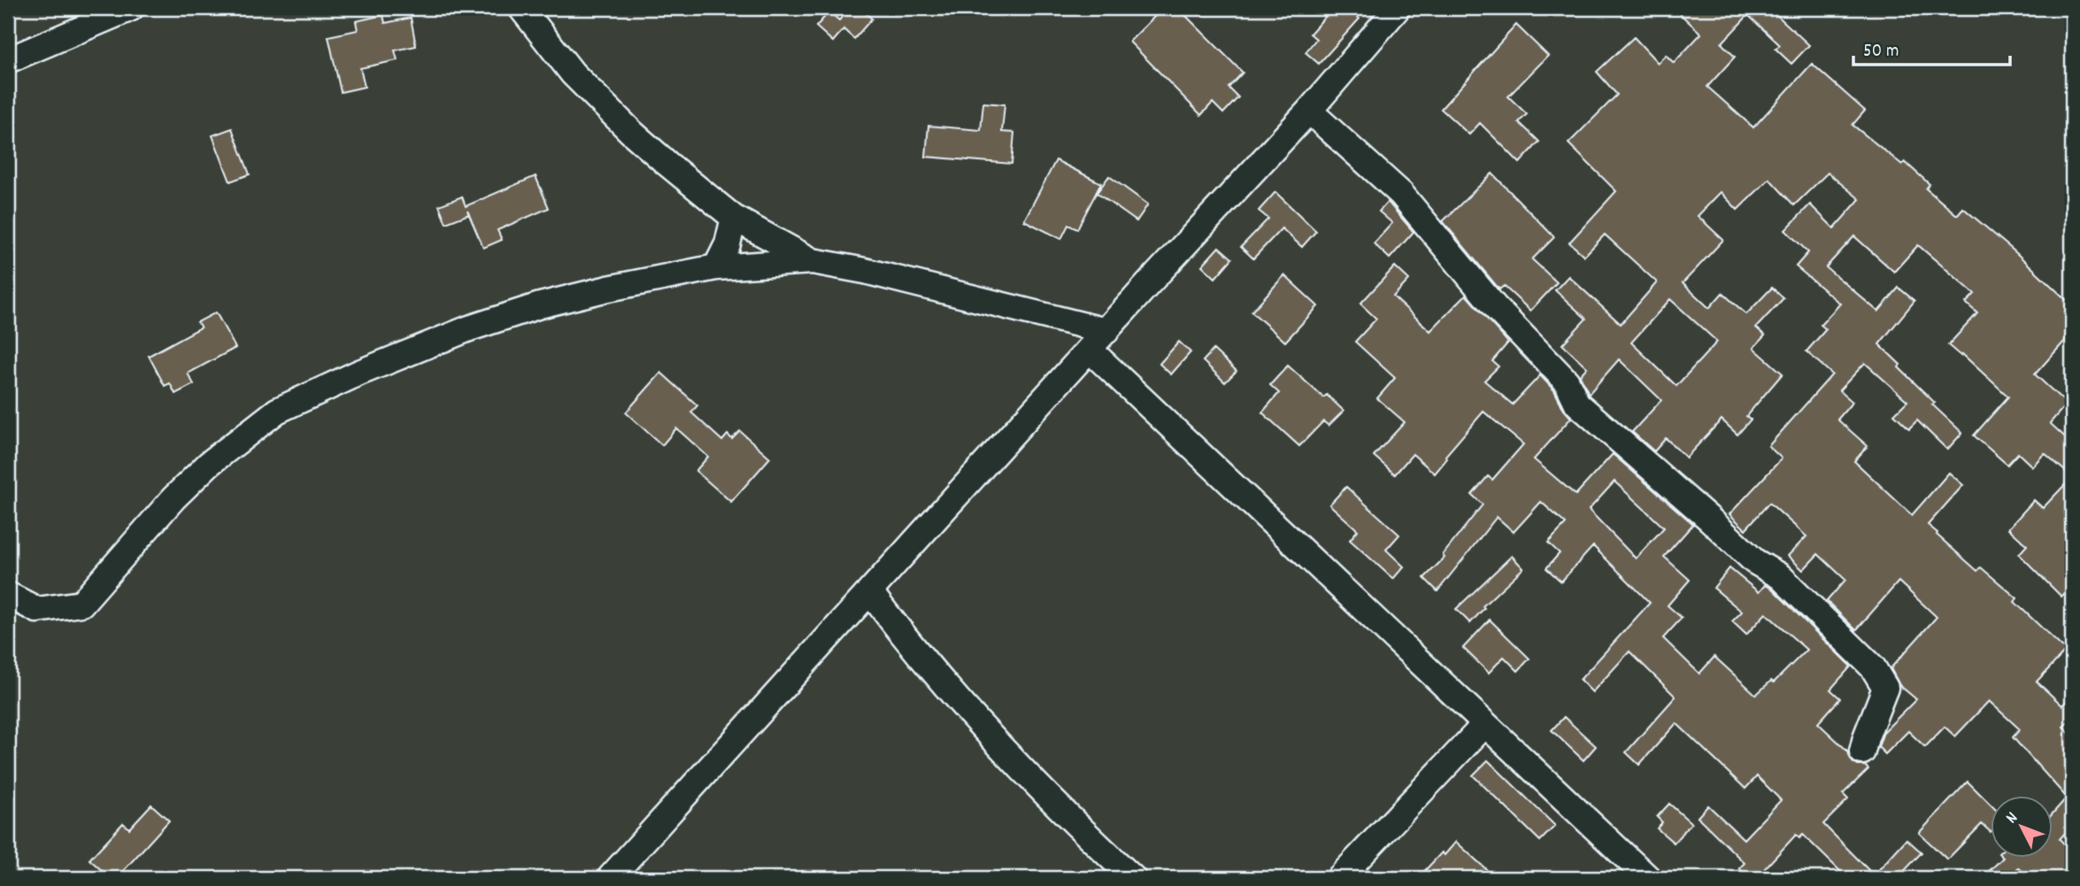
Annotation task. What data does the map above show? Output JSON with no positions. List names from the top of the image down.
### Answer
{
  "scale_bar": "50 m",
  "north": "top left"
}
